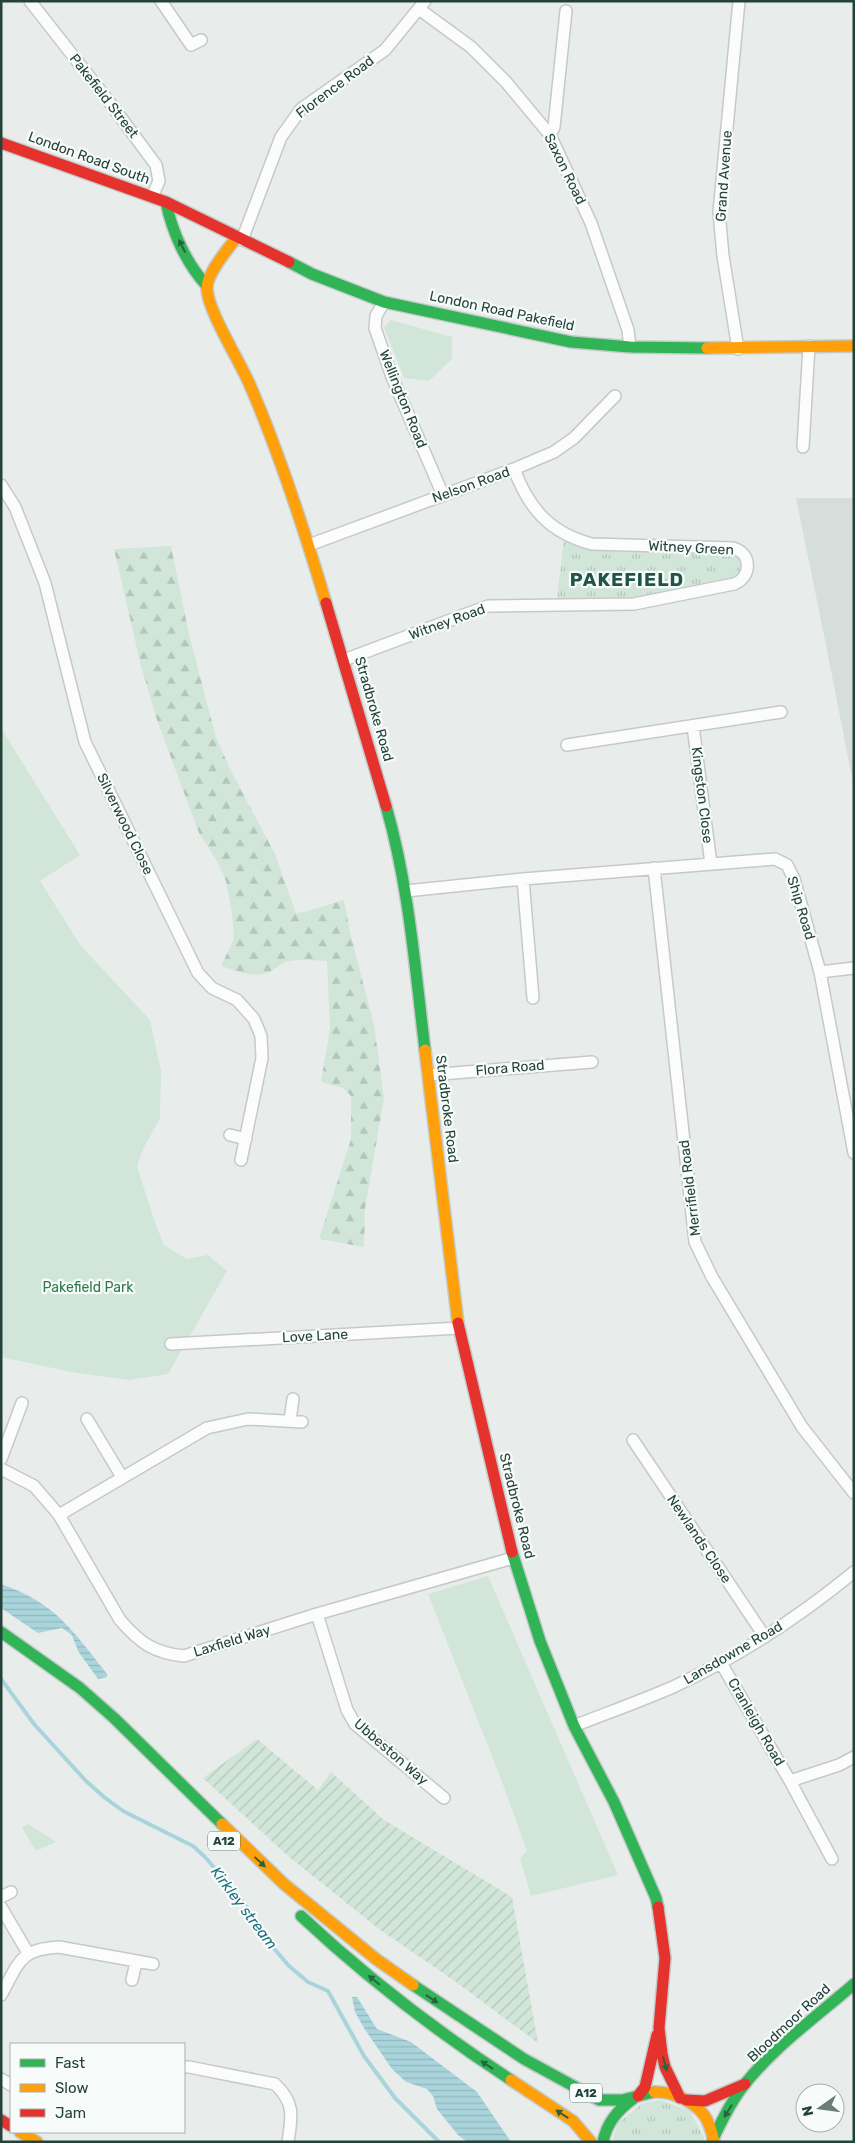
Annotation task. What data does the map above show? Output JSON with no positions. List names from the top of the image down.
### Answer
{
  "streets": {
    "main road": [
      "London Road South",
      "London Road Pakefield",
      "Stradbroke Road",
      "A12",
      "Bloodmoor Road"
    ],
    "street": [
      "Florence Road",
      "Pakefield Street",
      "Saxon Road",
      "Grand Avenue",
      "Wellington Road",
      "Nelson Road",
      "Witney Green",
      "Witney Road",
      "Kingston Close",
      "Silverwood Close",
      "Ship Road",
      "Flora Road",
      "Merrifield Road",
      "Love Lane",
      "Newlands Close",
      "Laxfield Way",
      "Lansdowne Road",
      "Cranleigh Road",
      "Ubbeston Way"
    ]
  },
  "crossings": [
    ["Florence Road", "Saxon Road"],
    ["Florence Road", "London Road Pakefield"],
    ["Pakefield Street", "London Road South"],
    ["London Road South", "London Road Pakefield"],
    ["London Road South", "Stradbroke Road"],
    ["Saxon Road", "London Road Pakefield"],
    ["Grand Avenue", "London Road Pakefield"],
    ["London Road Pakefield", "Wellington Road"],
    ["London Road Pakefield", "Stradbroke Road"],
    ["Wellington Road", "Nelson Road"],
    ["Nelson Road", "Witney Green"],
    ["Nelson Road", "Stradbroke Road"],
    ["Witney Green", "Witney Road"],
    ["Witney Road", "Stradbroke Road"],
    ["Stradbroke Road", "Ship Road"],
    ["Stradbroke Road", "Flora Road"],
    ["Stradbroke Road", "Love Lane"],
    ["Stradbroke Road", "Laxfield Way"],
    ["Stradbroke Road", "Lansdowne Road"],
    ["Stradbroke Road", "A12"],
    ["Kingston Close", "Ship Road"],
    ["Ship Road", "Merrifield Road"],
    ["Newlands Close", "Lansdowne Road"],
    ["Laxfield Way", "Ubbeston Way"],
    ["Lansdowne Road", "Cranleigh Road"]
  ],
  "districts": ["PAKEFIELD"],
  "water": ["Kirkley stream"],
  "parks": ["Pakefield Park"],
  "legend": ["Fast", "Slow", "Jam"],
  "north": "left"
}
